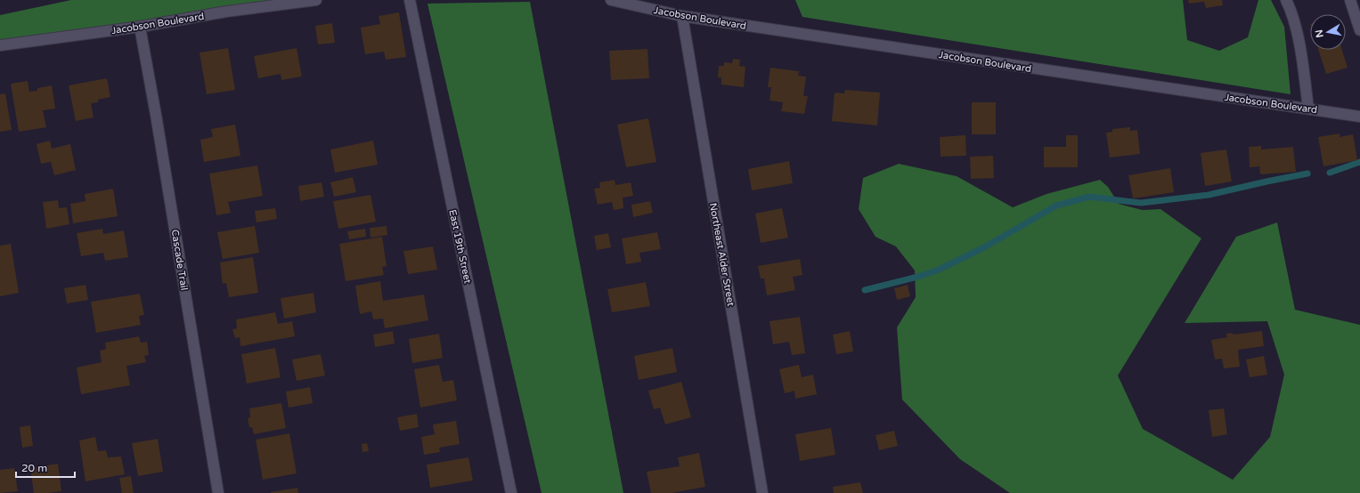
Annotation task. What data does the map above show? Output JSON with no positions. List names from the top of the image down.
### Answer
{
  "streets": {
    "street": [
      "Jacobson Boulevard",
      "East 19th Street",
      "Northeast Alder Street",
      "Cascade Trail"
    ]
  },
  "crossings": [
    ["Jacobson Boulevard", "Northeast Alder Street"],
    ["Jacobson Boulevard", "Cascade Trail"]
  ],
  "scale_bar": "20 m",
  "north": "left"
}
